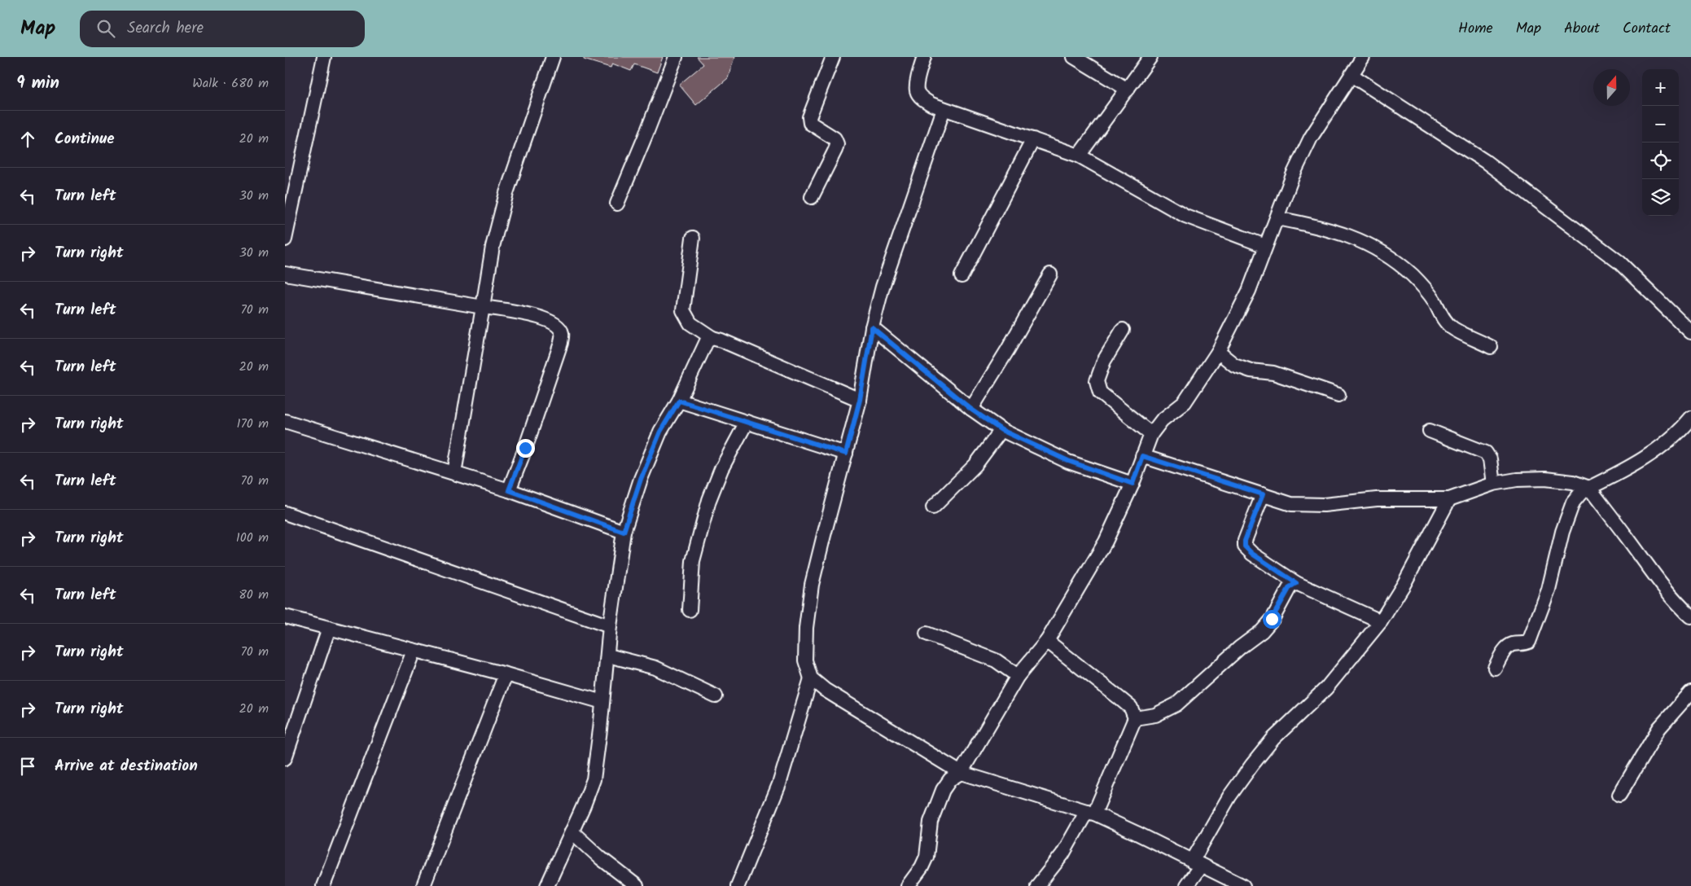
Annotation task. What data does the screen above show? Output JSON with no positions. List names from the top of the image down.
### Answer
{
  "north": "top",
  "page": {
    "header": "Map",
    "search": "Search here",
    "nav": [
      "Home",
      "Map",
      "About",
      "Contact"
    ],
    "heading": ["9 min", "Walk · 680 m"],
    "map_buttons": ["+", "−"],
    "list": [
      ["Continue", "20 m"],
      ["Turn left", "30 m"],
      ["Turn right", "30 m"],
      ["Turn left", "70 m"],
      ["Turn left", "20 m"],
      ["Turn right", "170 m"],
      ["Turn left", "70 m"],
      ["Turn right", "100 m"],
      ["Turn left", "80 m"],
      ["Turn right", "70 m"],
      ["Turn right", "20 m"],
      "Arrive at destination"
    ]
  }
}
